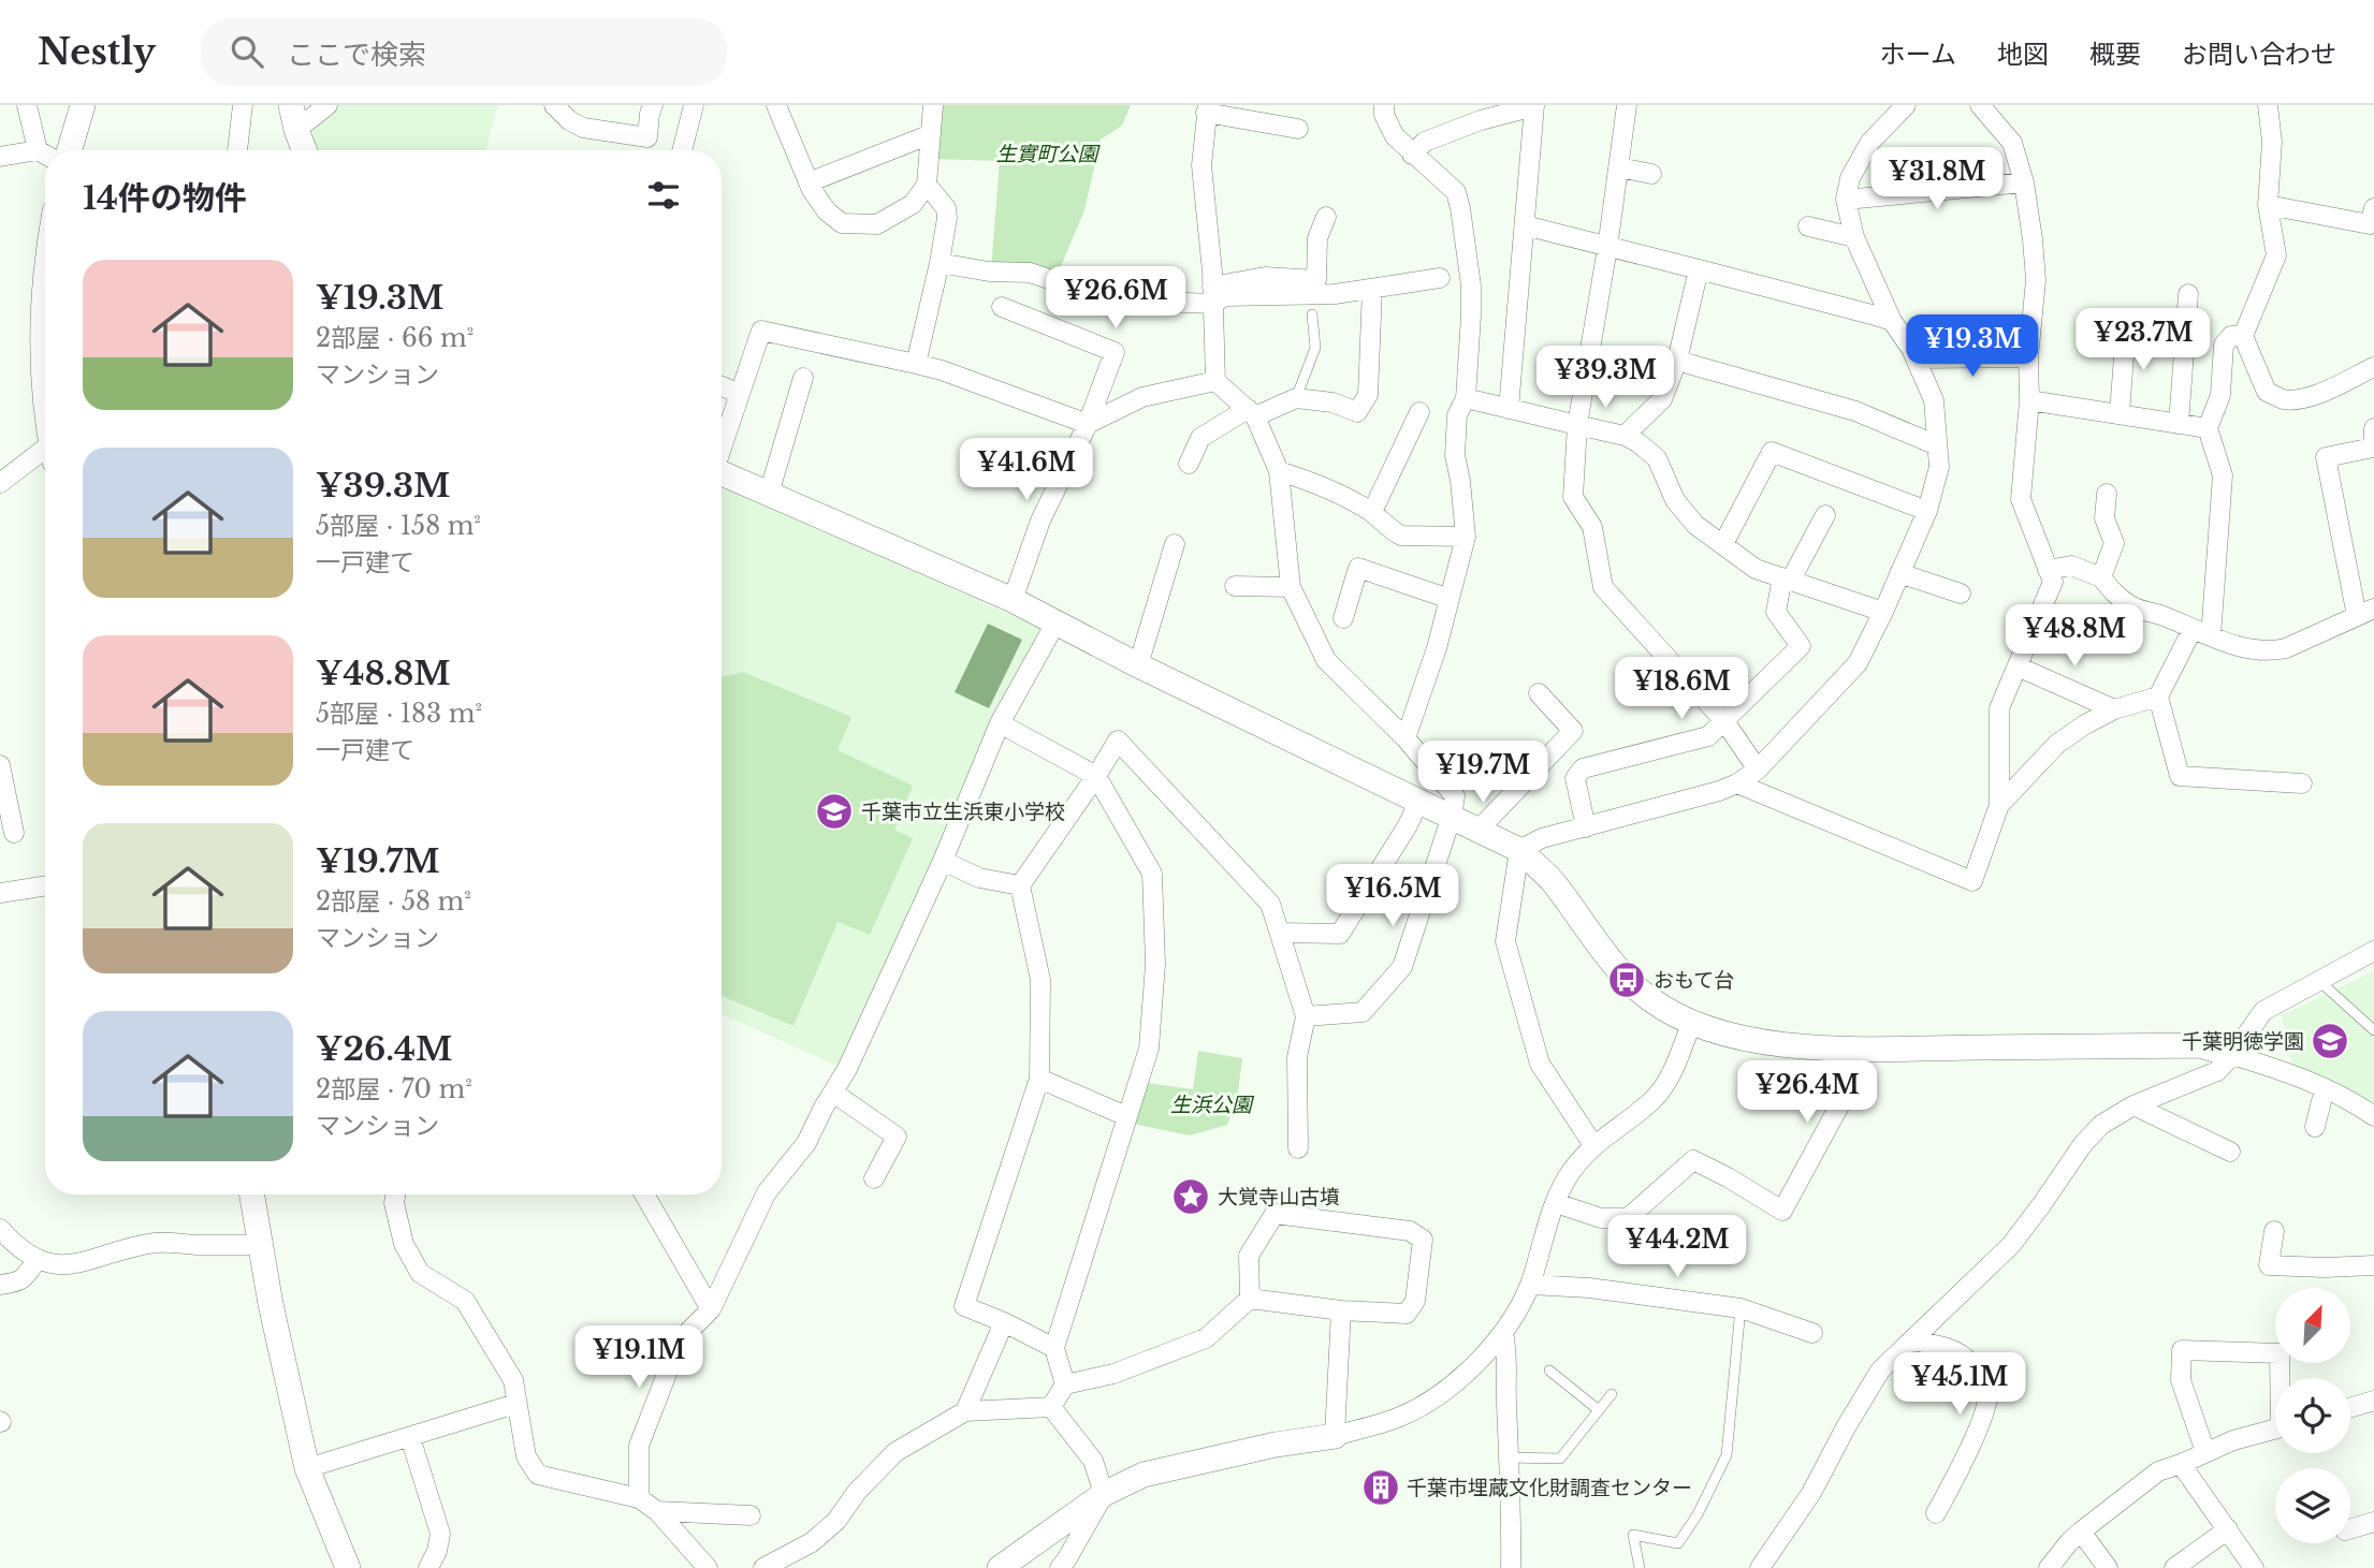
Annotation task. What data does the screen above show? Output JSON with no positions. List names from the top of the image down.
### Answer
{
  "parks": ["生實町公園", "生浜公園"],
  "places": {
    "school or university": ["千葉市立生浜東小学校", "千葉明徳学園"],
    "bus stop": ["おもて台"],
    "place": ["大覚寺山古墳"],
    "building": ["千葉市埋蔵文化財調査センター"]
  },
  "north": "top right",
  "page": {
    "header": "Nestly",
    "search": "ここで検索",
    "nav": [
      "ホーム",
      "地図",
      "概要",
      "お問い合わせ"
    ],
    "price": [
      "¥31.8M",
      "¥26.6M",
      "¥23.7M",
      "¥19.3M",
      "¥39.3M",
      "¥41.6M",
      "¥48.8M",
      "¥18.6M",
      "¥19.7M",
      "¥16.5M",
      "¥26.4M",
      "¥44.2M",
      "¥19.1M",
      "¥45.1M"
    ],
    "heading": "14件の物件",
    "list": [
      {
        "name": "¥19.3M",
        "note": "2部屋 · 66 m² · マンション"
      },
      {
        "name": "¥39.3M",
        "note": "5部屋 · 158 m² · 一戸建て"
      },
      {
        "name": "¥48.8M",
        "note": "5部屋 · 183 m² · 一戸建て"
      },
      {
        "name": "¥19.7M",
        "note": "2部屋 · 58 m² · マンション"
      },
      {
        "name": "¥26.4M",
        "note": "2部屋 · 70 m² · マンション"
      }
    ]
  }
}
